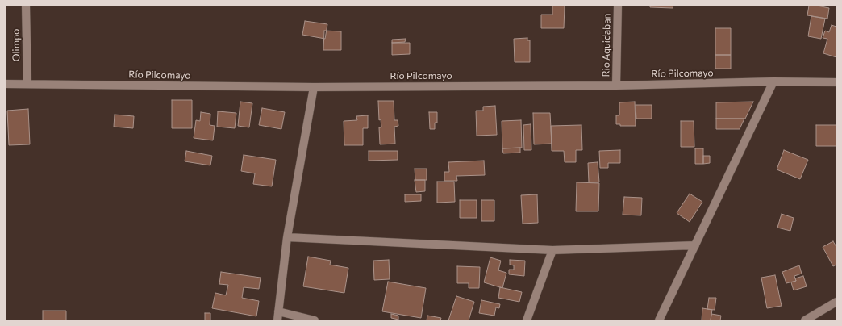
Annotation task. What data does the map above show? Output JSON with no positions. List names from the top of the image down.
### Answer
{
  "streets": {
    "street": ["Olimpo", "Rio Aquidaban", "Río Pilcomayo"]
  },
  "crossings": [
    ["Olimpo", "Río Pilcomayo"],
    ["Rio Aquidaban", "Río Pilcomayo"]
  ]
}
